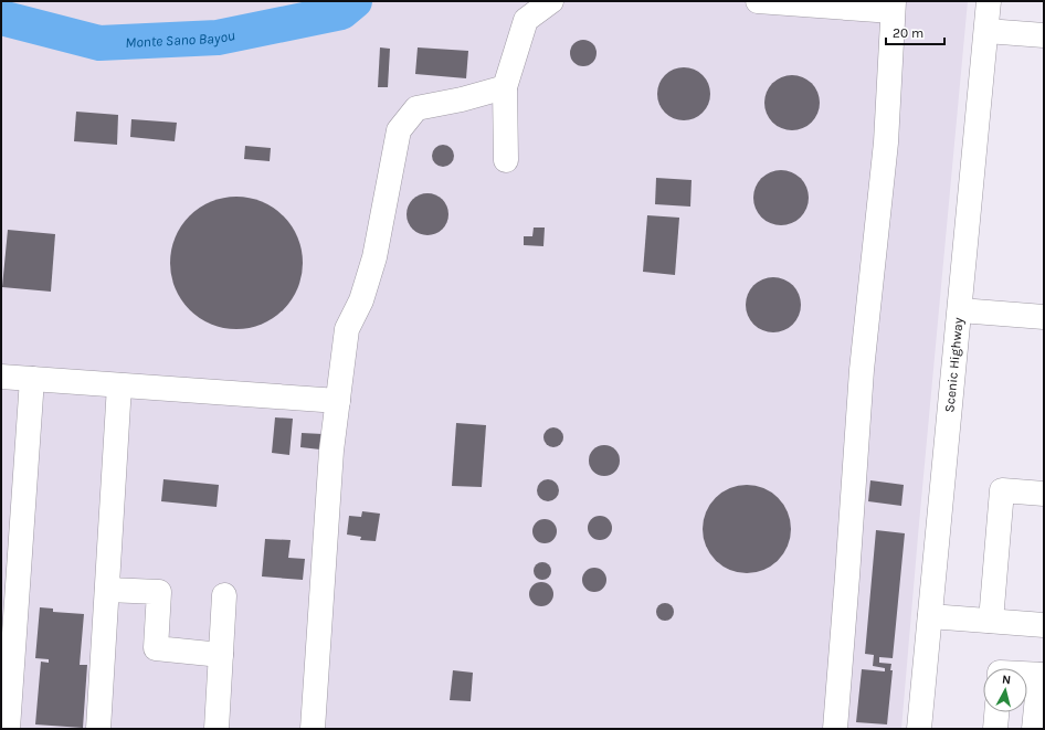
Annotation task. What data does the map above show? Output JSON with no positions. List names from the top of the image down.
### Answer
{
  "streets": {
    "main road": ["Scenic Highway"]
  },
  "water": ["Monte Sano Bayou"],
  "scale_bar": "20 m",
  "north": "top"
}
